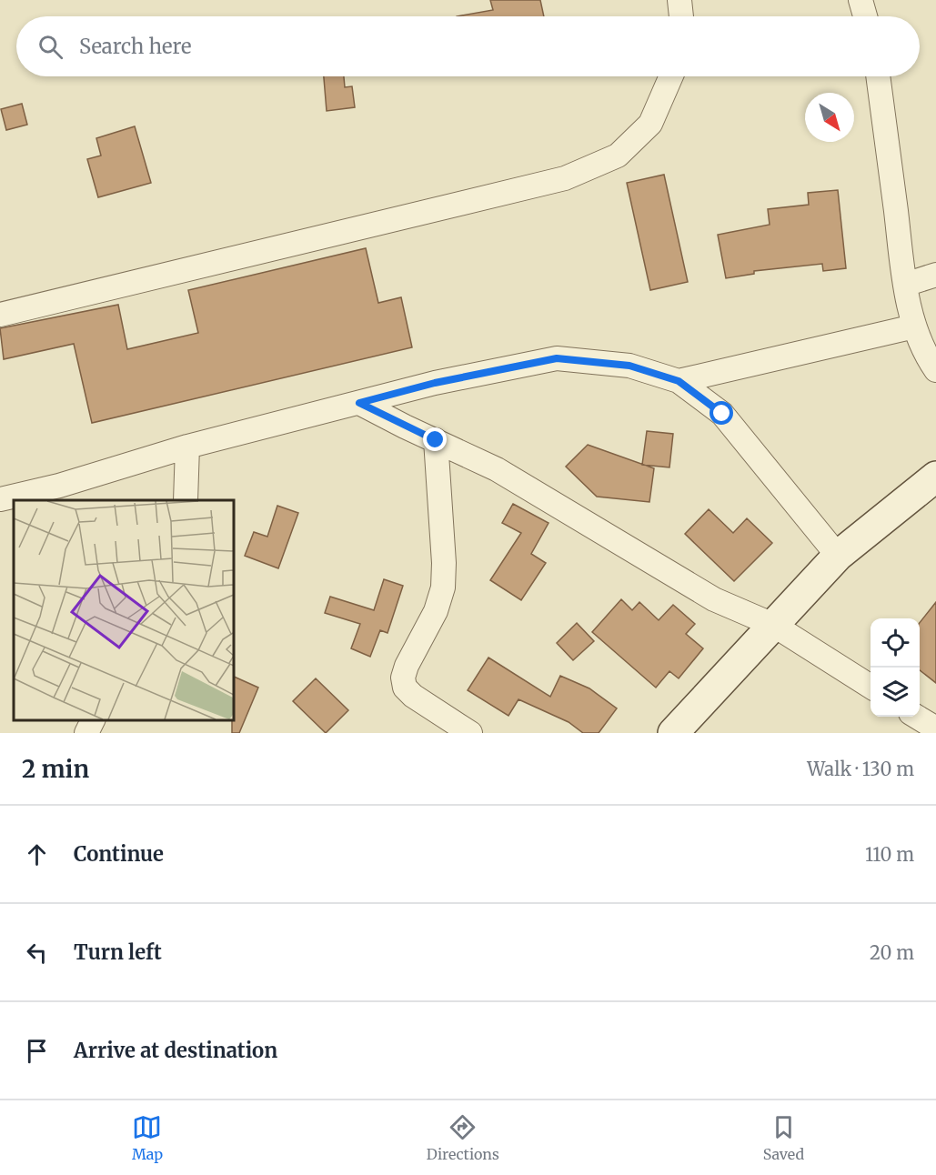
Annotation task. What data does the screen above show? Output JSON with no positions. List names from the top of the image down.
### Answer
{
  "north": "bottom right",
  "page": {
    "search": "Search here",
    "heading": ["2 min", "Walk · 130 m"],
    "list": [
      ["Continue", "110 m"],
      ["Turn left", "20 m"],
      "Arrive at destination"
    ],
    "nav": ["Map", "Directions", "Saved"]
  }
}
